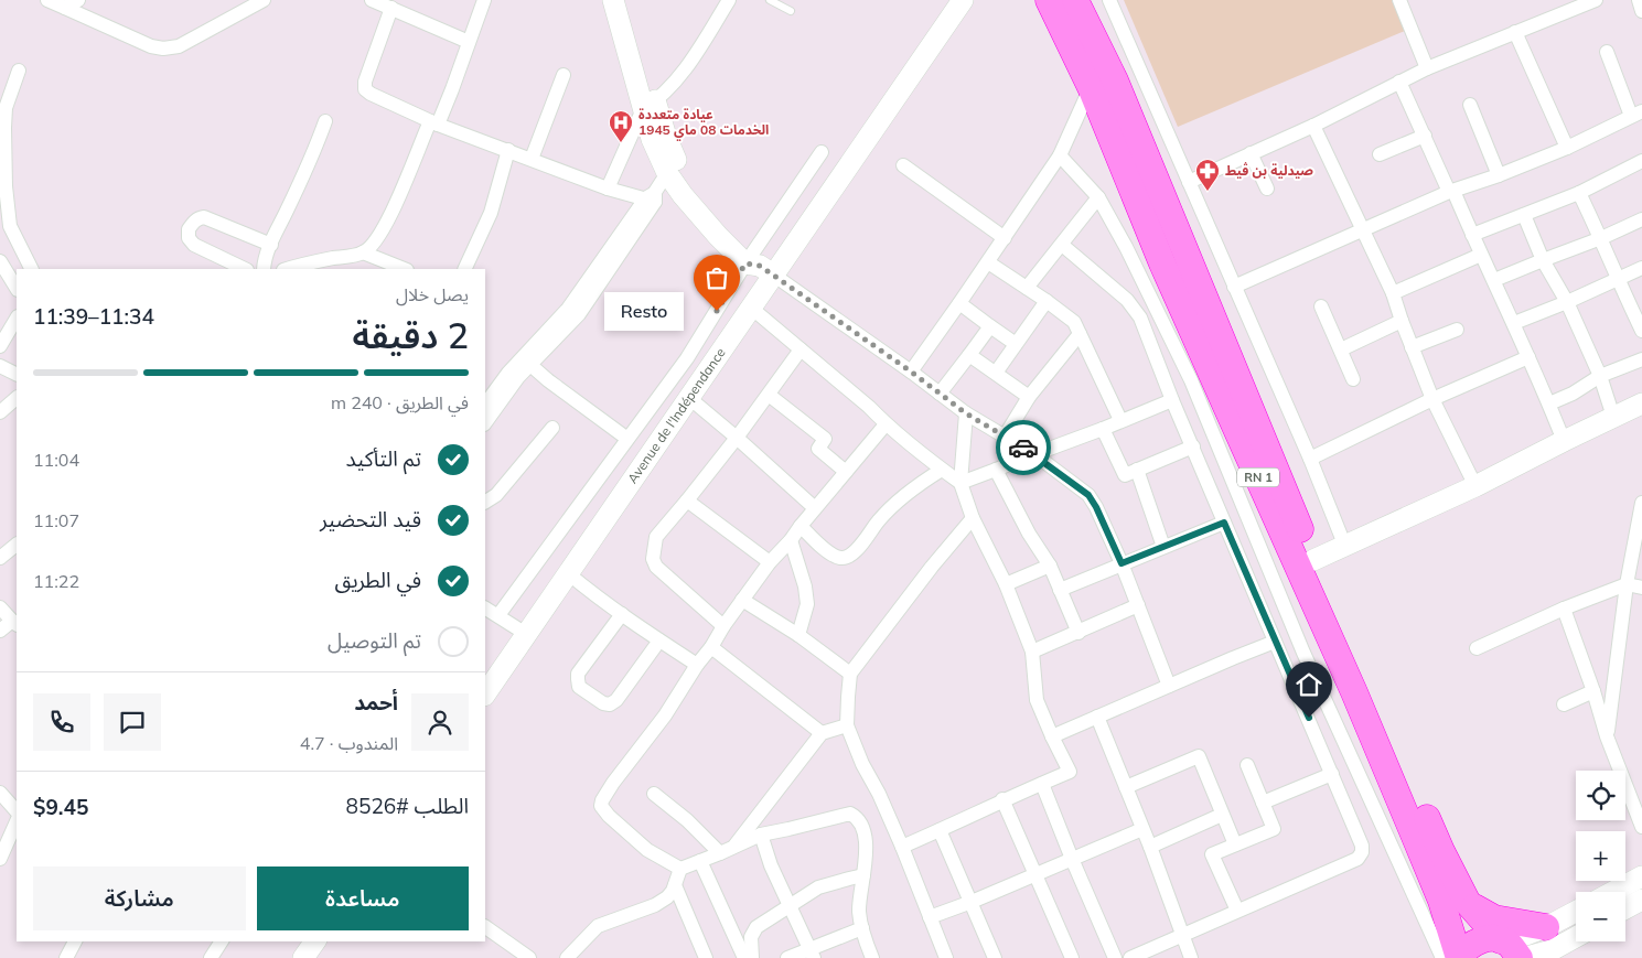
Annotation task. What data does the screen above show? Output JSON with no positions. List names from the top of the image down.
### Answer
{
  "streets": {
    "highway": ["RN 1"],
    "street": ["Avenue de l'Indépendance"]
  },
  "places": {
    "hospital": ["عيادة متعددة الخدمات 08 ماي 1945"],
    "pharmacy": ["صيدلية بن ڤيط"],
    "other": ["Resto"]
  },
  "page": {
    "heading": ["2 دقيقة", "يصل خلال", "11:34–11:39"],
    "panel": [
      "أحمد",
      "المندوب · 4.7",
      "الطلب #8526",
      "$9.45"
    ],
    "bubble": "Resto",
    "bar": "في الطريق · 240 m",
    "list": [
      ["تم التأكيد", "11:04"],
      ["قيد التحضير", "11:07"],
      ["في الطريق", "11:22"],
      "تم التوصيل"
    ],
    "map_buttons": ["+", "−"],
    "buttons": ["مساعدة", "مشاركة"]
  }
}
